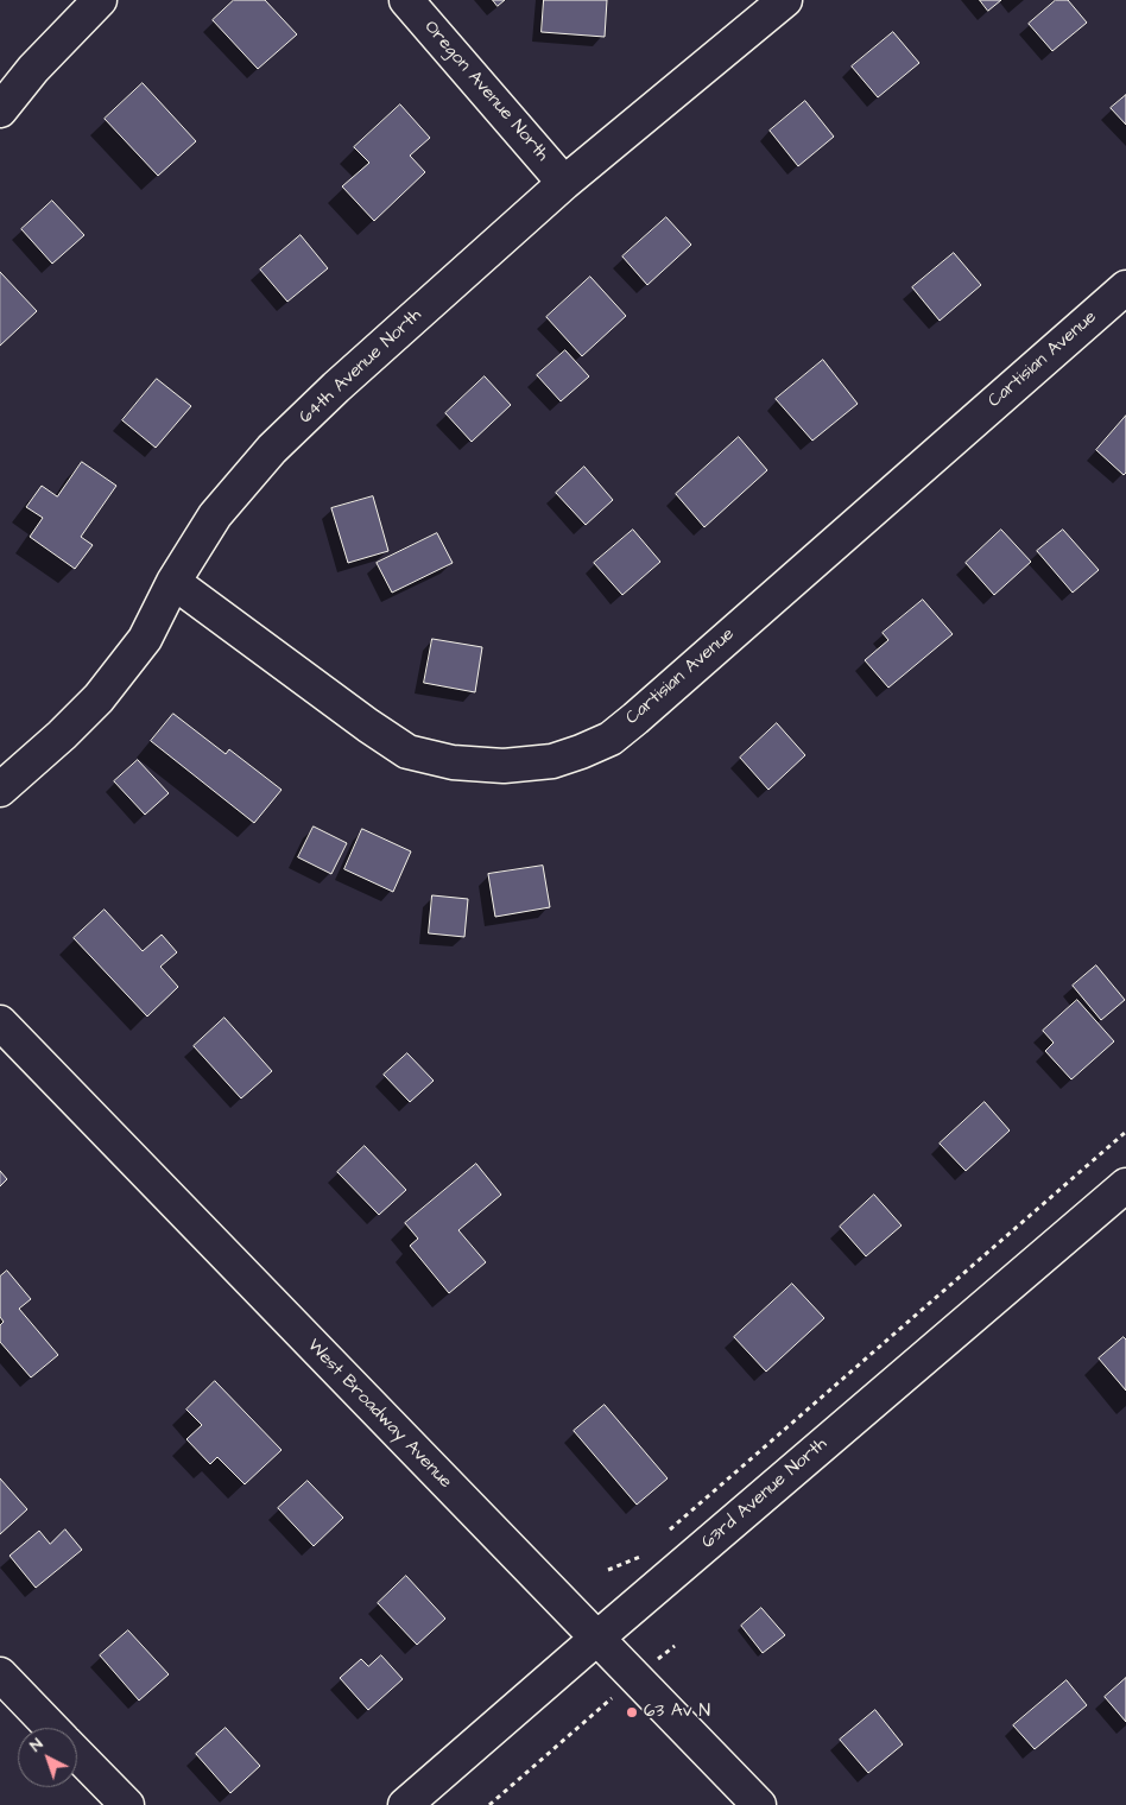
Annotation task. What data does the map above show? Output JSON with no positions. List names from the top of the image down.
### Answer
{
  "streets": {
    "street": [
      "Oregon Avenue North",
      "Cartisian Avenue",
      "64th Avenue North",
      "West Broadway Avenue",
      "63rd Avenue North"
    ]
  },
  "crossings": [
    ["Oregon Avenue North", "64th Avenue North"],
    ["Cartisian Avenue", "64th Avenue North"],
    ["West Broadway Avenue", "63rd Avenue North"]
  ],
  "places": ["63 Av N"],
  "north": "top left"
}
